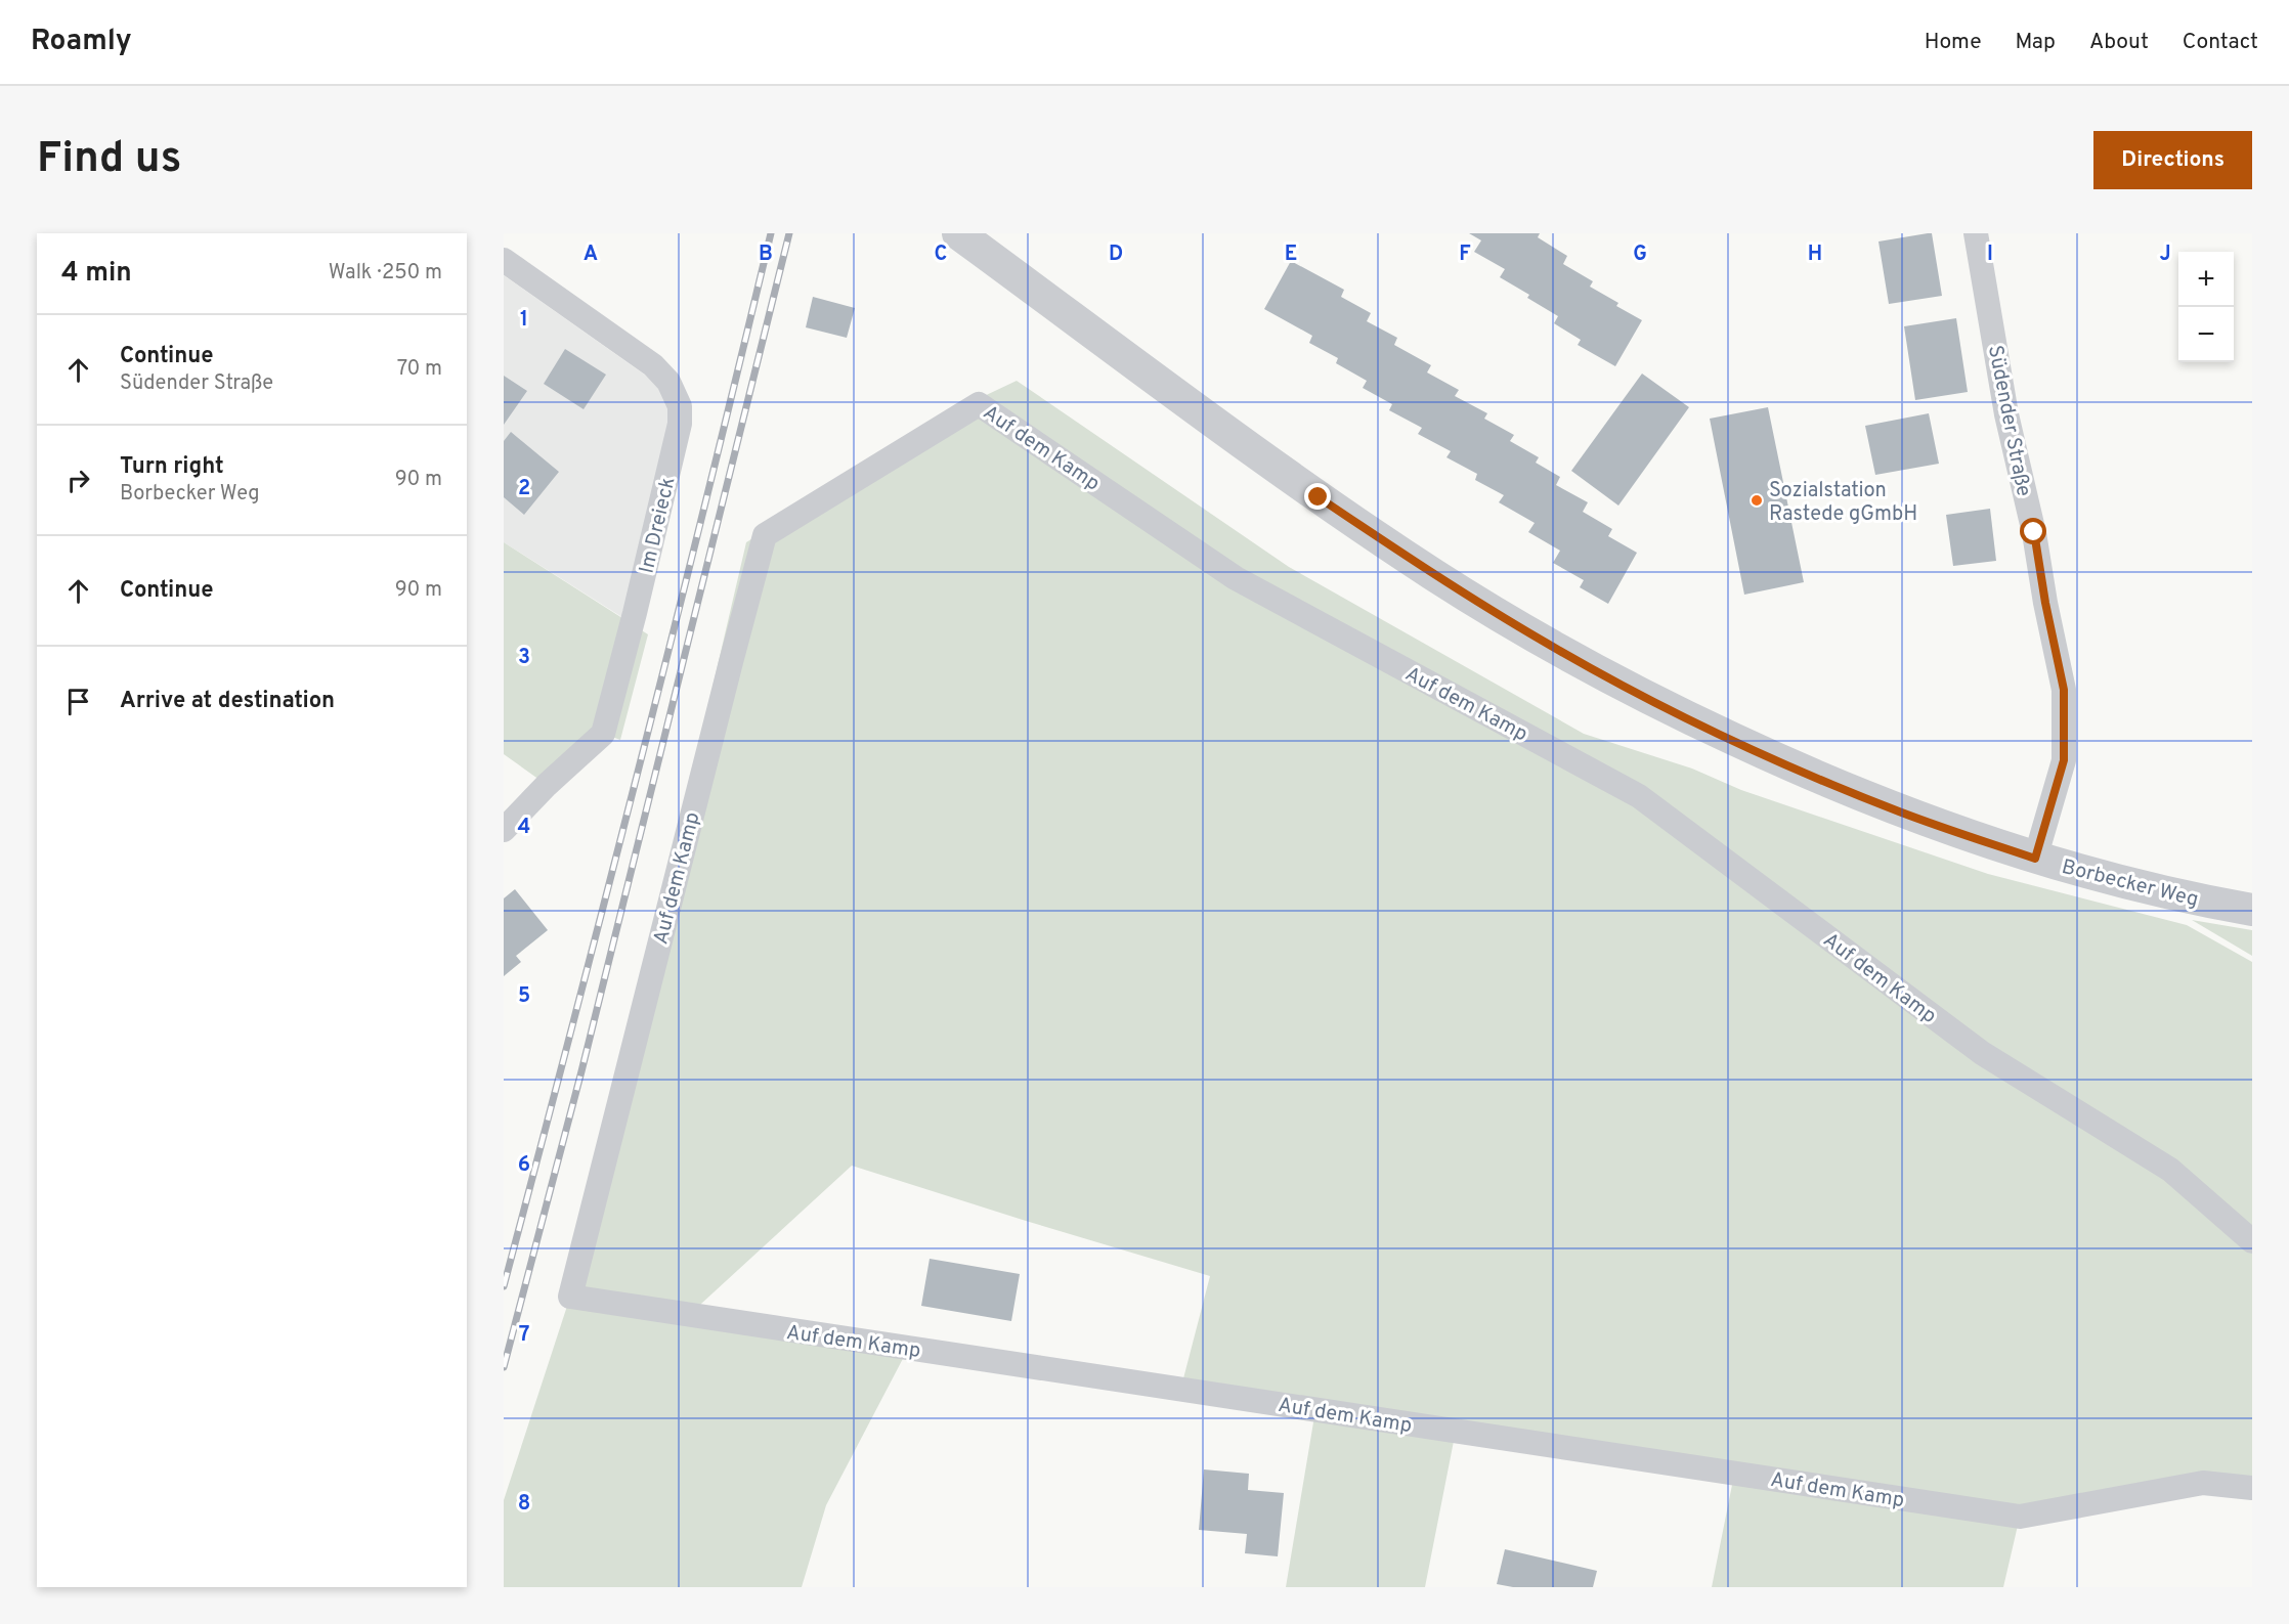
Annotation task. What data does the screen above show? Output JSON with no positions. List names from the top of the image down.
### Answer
{
  "streets": {
    "street": [
      "Südender Straße",
      "Auf dem Kamp",
      "Im Dreieck",
      "Borbecker Weg"
    ]
  },
  "crossings": [
    ["Südender Straße", "Borbecker Weg"]
  ],
  "places": ["Sozialstation Rastede gGmbH"],
  "page": {
    "header": "Roamly",
    "nav": [
      "Home",
      "Map",
      "About",
      "Contact"
    ],
    "buttons": "Directions",
    "title": "Find us",
    "heading": ["4 min", "Walk · 250 m"],
    "map_buttons": ["+", "−"],
    "list": [
      ["Continue", "Südender Straße", "70 m"],
      ["Turn right", "Borbecker Weg", "90 m"],
      ["Continue", "90 m"],
      "Arrive at destination"
    ]
  },
  "grid": {
    "columns": [
      "A",
      "B",
      "C",
      "D",
      "E",
      "F",
      "G",
      "H",
      "I",
      "J"
    ],
    "rows": [
      "1",
      "2",
      "3",
      "4",
      "5",
      "6",
      "7",
      "8"
    ]
  }
}
